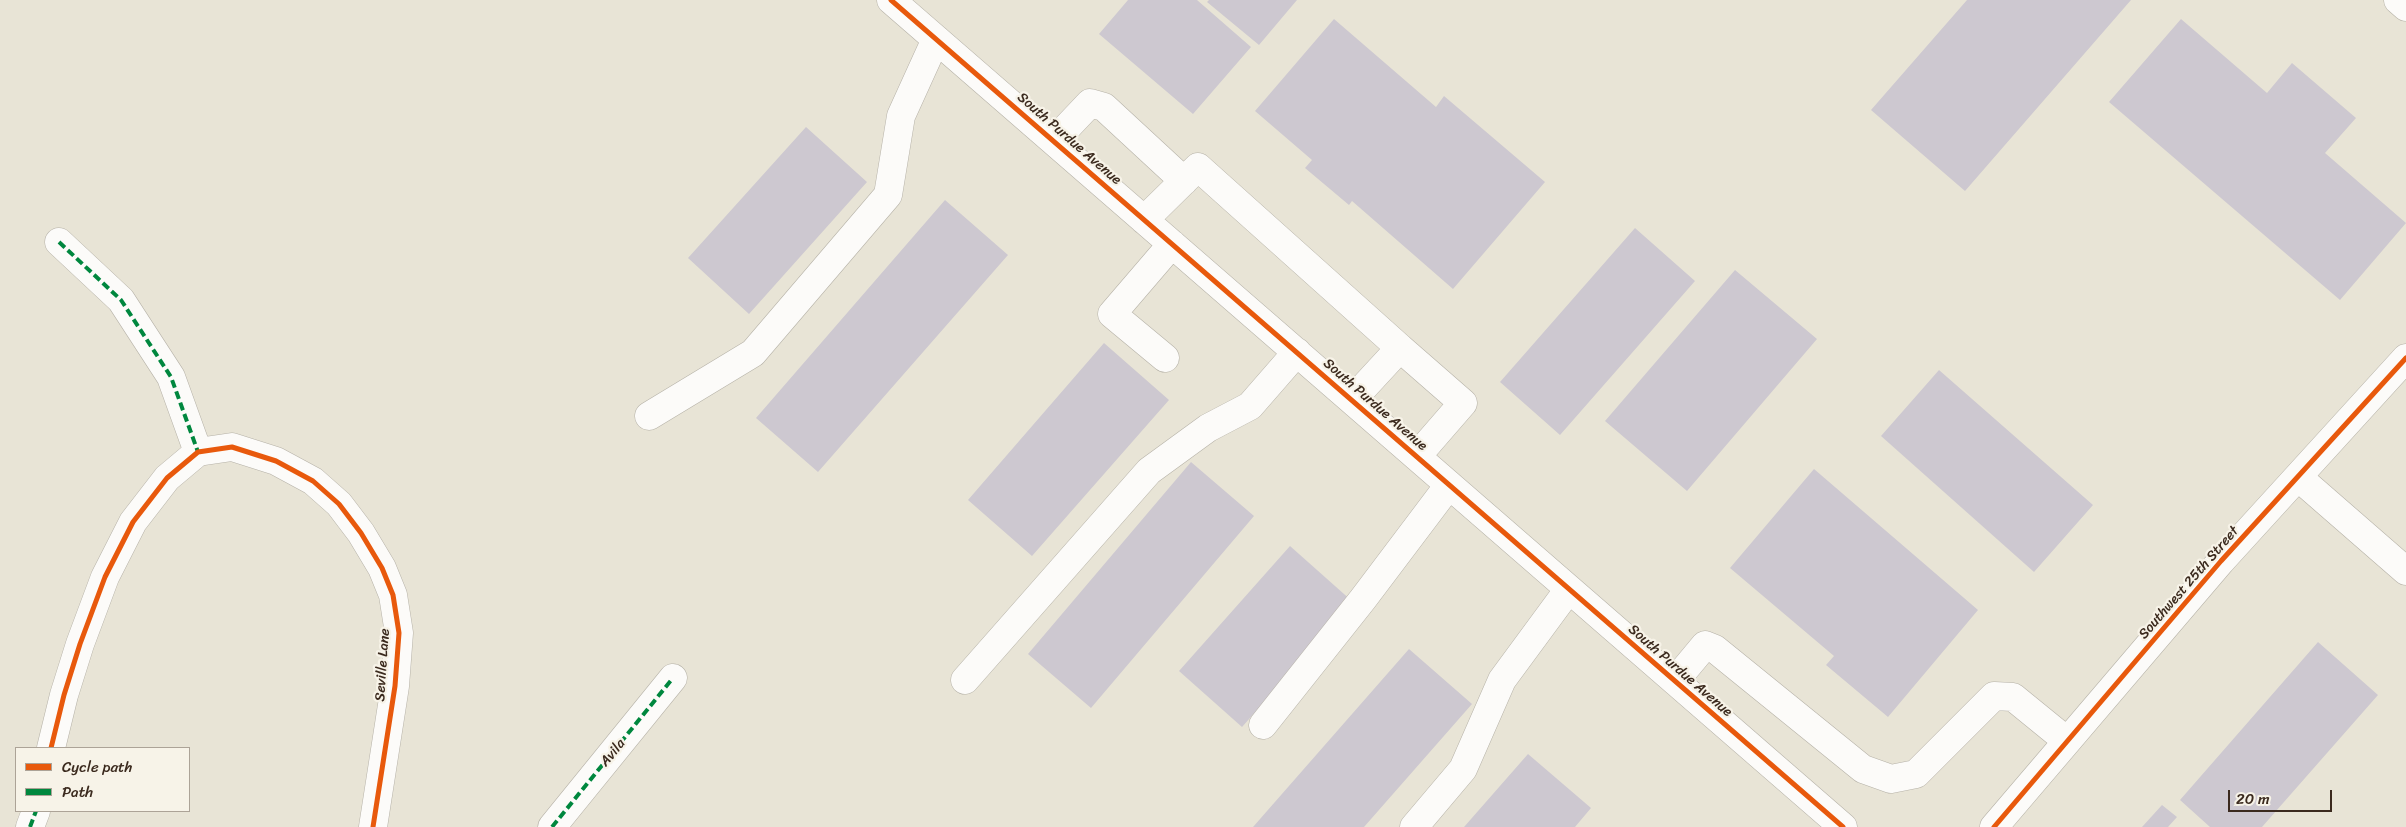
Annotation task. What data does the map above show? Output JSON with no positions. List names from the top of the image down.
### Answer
{
  "streets": {
    "street": [
      "South Purdue Avenue",
      "Southwest 25th Street",
      "Seville Lane",
      "Avila"
    ]
  },
  "legend": ["Cycle path", "Path"],
  "scale_bar": "20 m"
}
